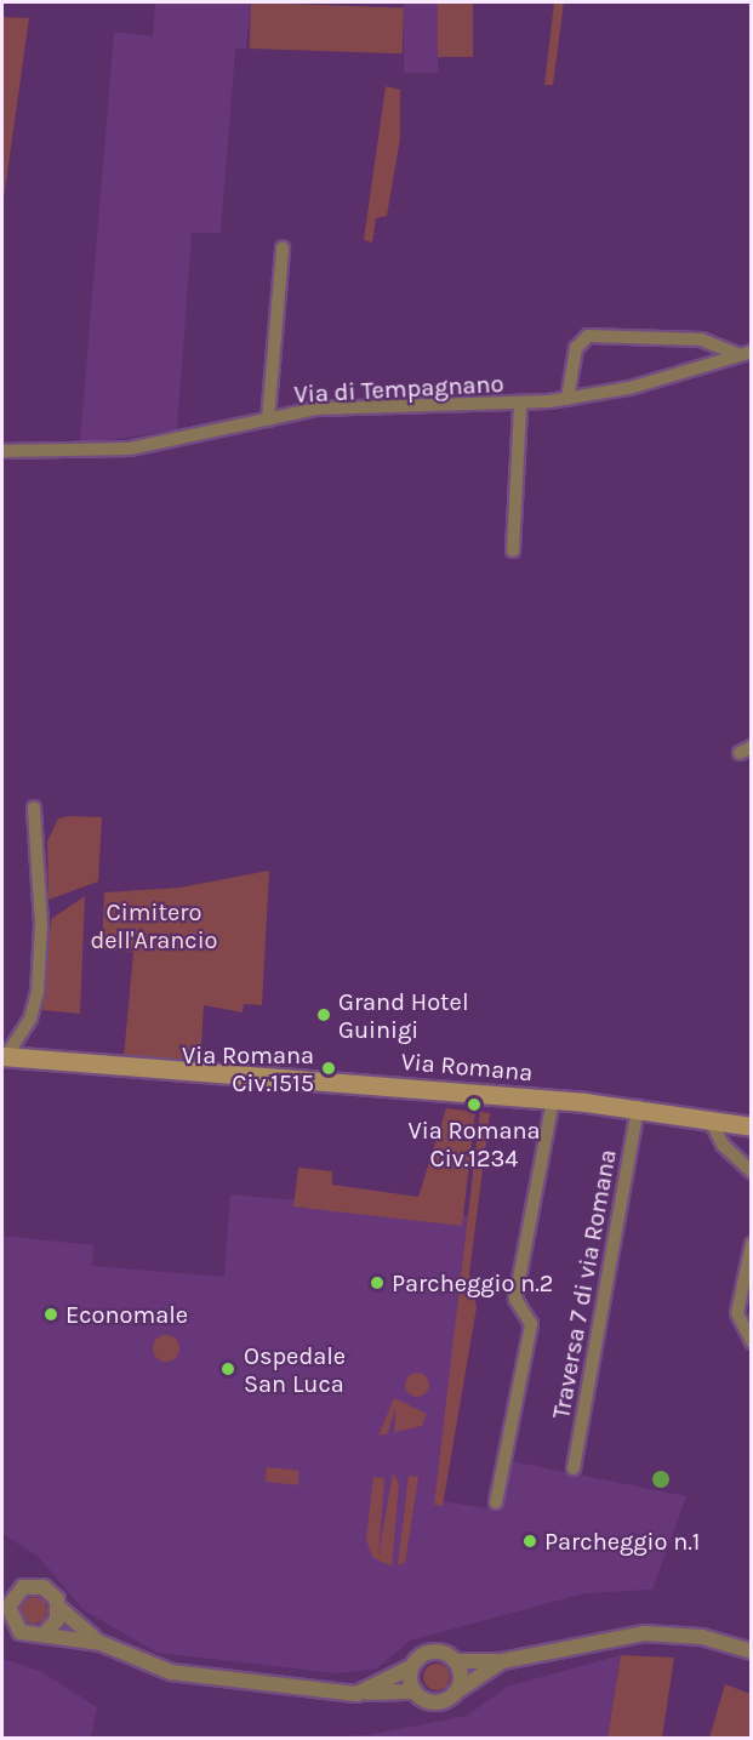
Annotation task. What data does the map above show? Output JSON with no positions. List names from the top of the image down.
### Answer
{
  "streets": {
    "main road": ["Via Romana"],
    "street": ["Via di Tempagnano", "Traversa 7 di via Romana"]
  },
  "crossings": [
    ["Via Romana", "Traversa 7 di via Romana"]
  ],
  "parks": ["Cimitero dell'Arancio"],
  "places": [
    "Grand Hotel Guinigi",
    "Via Romana Civ.1515",
    "Via Romana Civ.1234",
    "Parcheggio n.2",
    "Economale",
    "Ospedale San Luca",
    "Parcheggio n.1"
  ]
}
